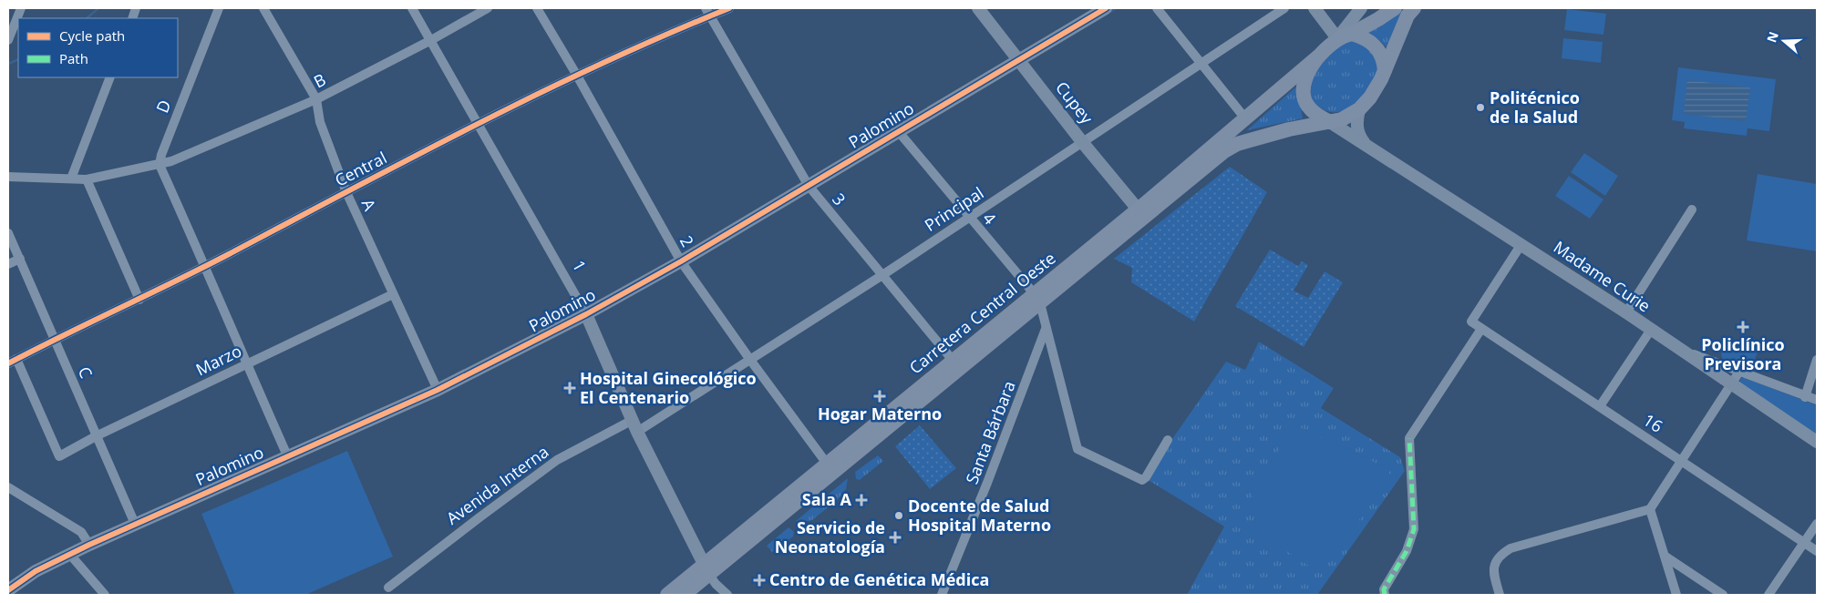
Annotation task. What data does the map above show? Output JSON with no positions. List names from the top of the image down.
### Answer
{
  "streets": {
    "main road": ["Carretera Central Oeste"],
    "street": [
      "B",
      "Cupey",
      "D",
      "Palomino",
      "Central",
      "3",
      "A",
      "Principal",
      "4",
      "2",
      "1",
      "Madame Curie",
      "Marzo",
      "C",
      "16",
      "Santa Bárbara",
      "Avenida Interna"
    ]
  },
  "crossings": [
    ["B", "D"],
    ["B", "A"],
    ["B", "1"],
    ["Cupey", "Palomino"],
    ["Cupey", "Principal"],
    ["Cupey", "Carretera Central Oeste"],
    ["Palomino", "3"],
    ["Palomino", "A"],
    ["Palomino", "4"],
    ["Palomino", "2"],
    ["Palomino", "1"],
    ["Palomino", "C"],
    ["Central", "3"],
    ["Central", "A"],
    ["Central", "2"],
    ["Central", "1"],
    ["Central", "Marzo"],
    ["Central", "C"],
    ["3", "Principal"],
    ["3", "Carretera Central Oeste"],
    ["A", "Marzo"],
    ["Principal", "4"],
    ["Principal", "2"],
    ["Principal", "1"],
    ["Principal", "Avenida Interna"],
    ["4", "Carretera Central Oeste"],
    ["2", "Carretera Central Oeste"],
    ["1", "Carretera Central Oeste"],
    ["1", "Avenida Interna"],
    ["Madame Curie", "Carretera Central Oeste"],
    ["Madame Curie", "16"],
    ["Marzo", "C"]
  ],
  "places": {
    "other": ["Politécnico de la Salud", "Docente de Salud Hospital Materno"],
    "health": [
      "Policlínico Previsora",
      "Hospital Ginecológico El Centenario",
      "Hogar Materno",
      "Sala A",
      "Servicio de Neonatología",
      "Centro de Genética Médica"
    ]
  },
  "legend": ["Cycle path", "Path"],
  "north": "left"
}
